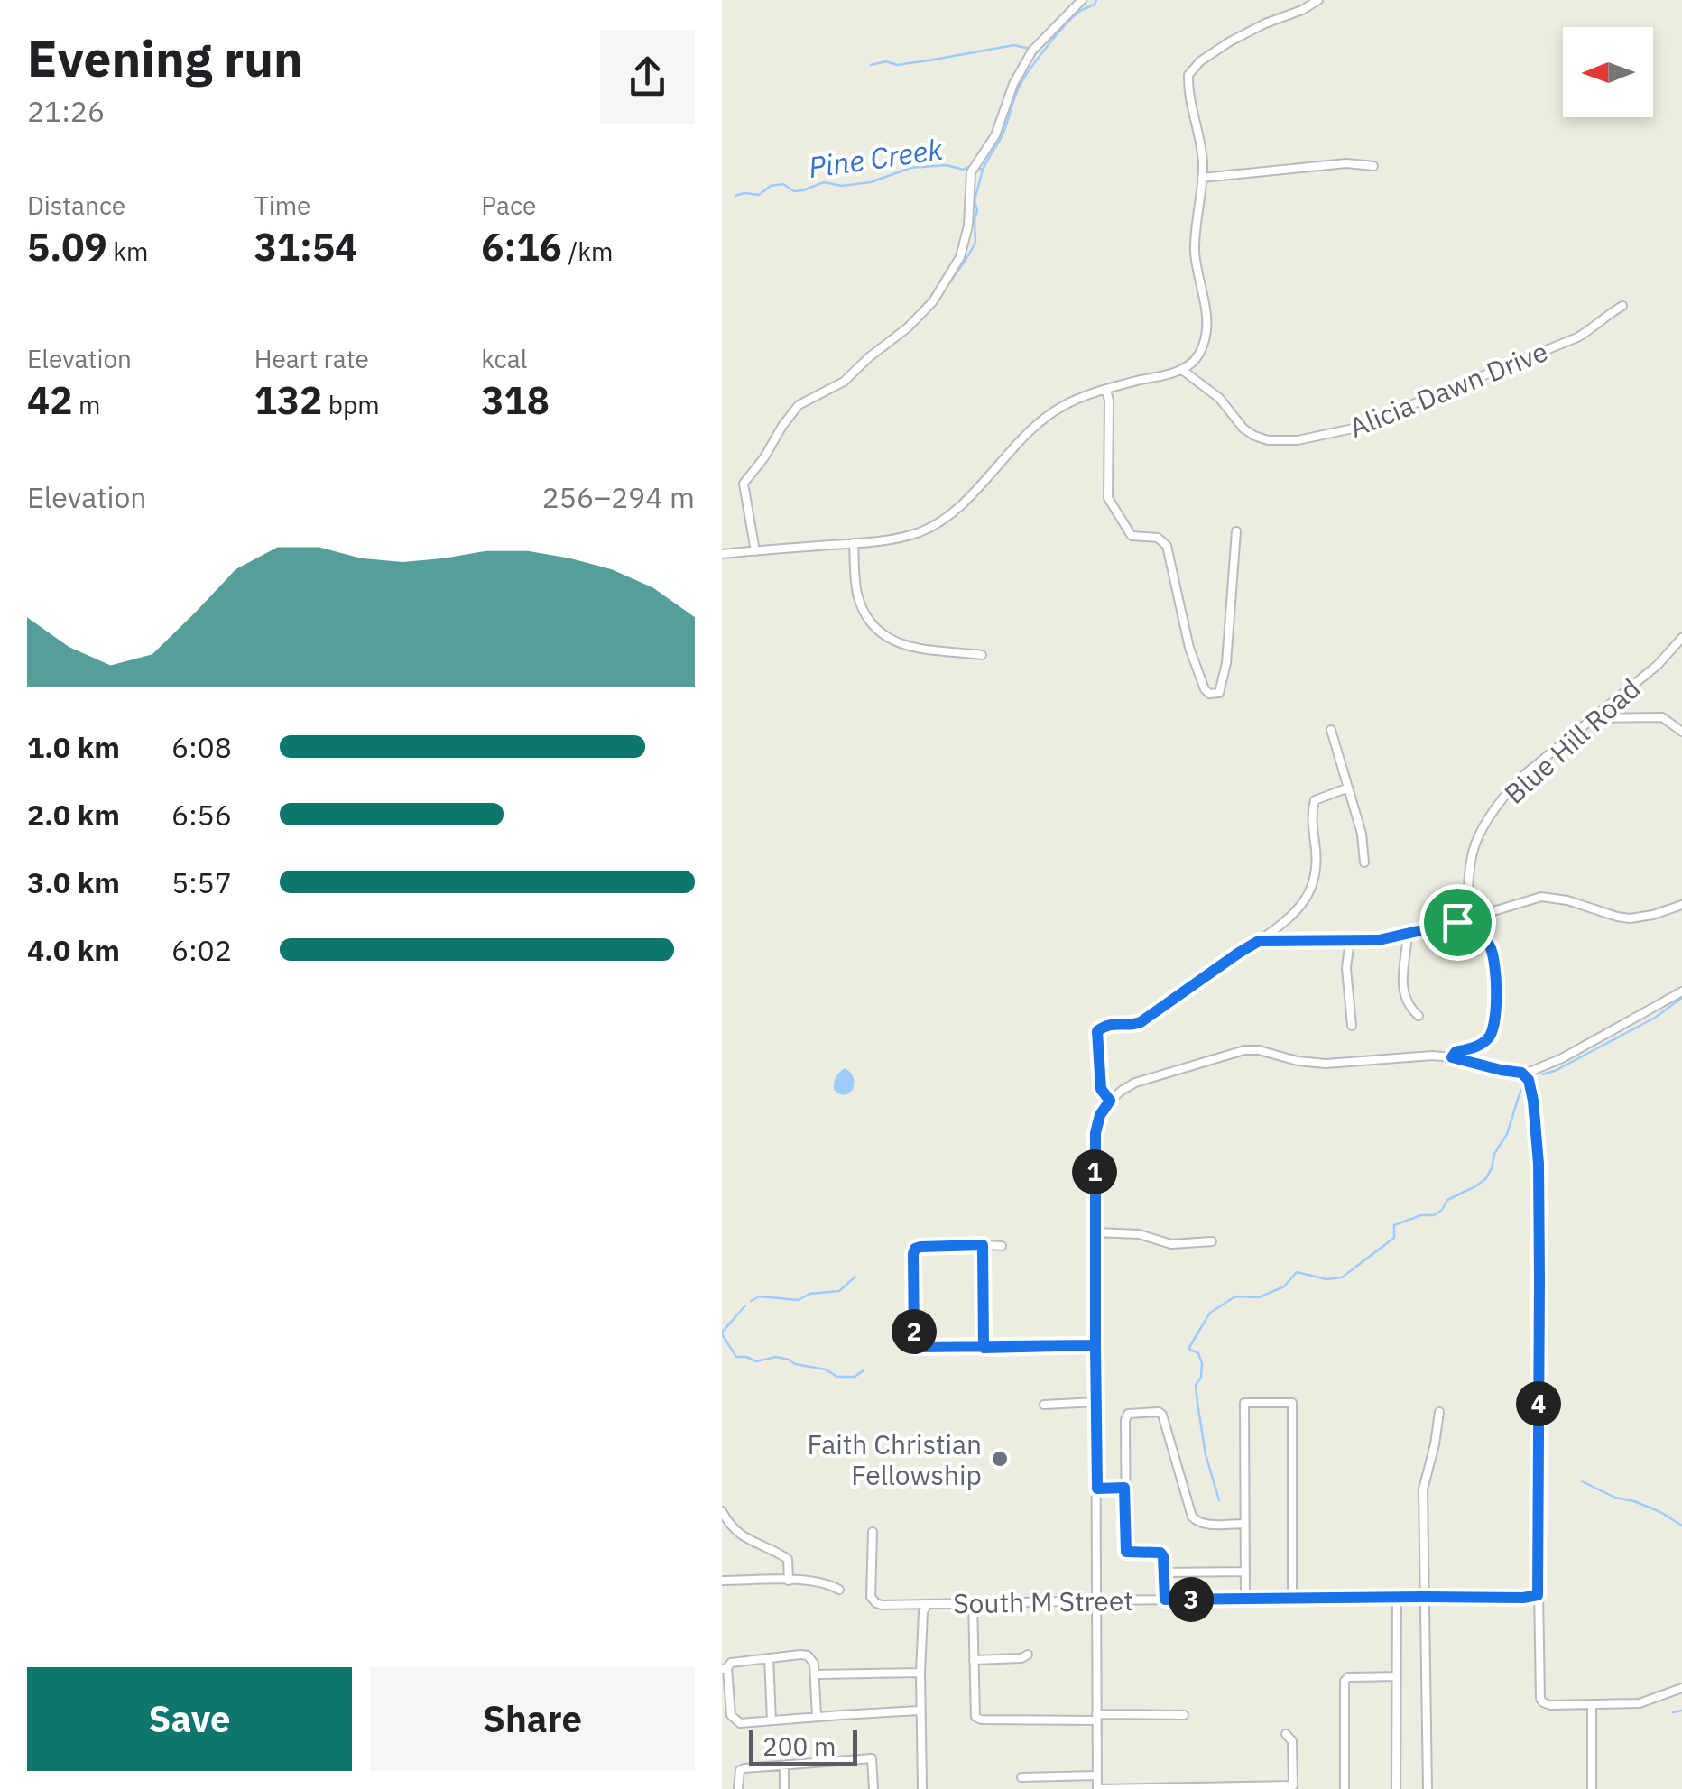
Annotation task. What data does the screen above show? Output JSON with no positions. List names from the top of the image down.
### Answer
{
  "streets": {
    "street": ["Alicia Dawn Drive", "Blue Hill Road", "South M Street"]
  },
  "water": ["Pine Creek"],
  "places": ["Faith Christian Fellowship"],
  "scale_bar": "200 m",
  "north": "left",
  "page": {
    "heading": ["Evening run", "21:26"],
    "stats": [
      ["Distance", "5.09 km"],
      ["Time", "31:54"],
      ["Pace", "6:16 /km"],
      ["Elevation", "42 m"],
      ["Heart rate", "132 bpm"],
      ["kcal", "318"]
    ],
    "chart": ["Elevation", "256–294 m"],
    "list": [
      {
        "name": "1.0 km",
        "note": "6:08"
      },
      {
        "name": "2.0 km",
        "note": "6:56"
      },
      {
        "name": "3.0 km",
        "note": "5:57"
      },
      {
        "name": "4.0 km",
        "note": "6:02"
      }
    ],
    "pins": [
      "1",
      "2",
      "4",
      "3"
    ],
    "buttons": ["Save", "Share"],
    "scale": "200 m"
  }
}
